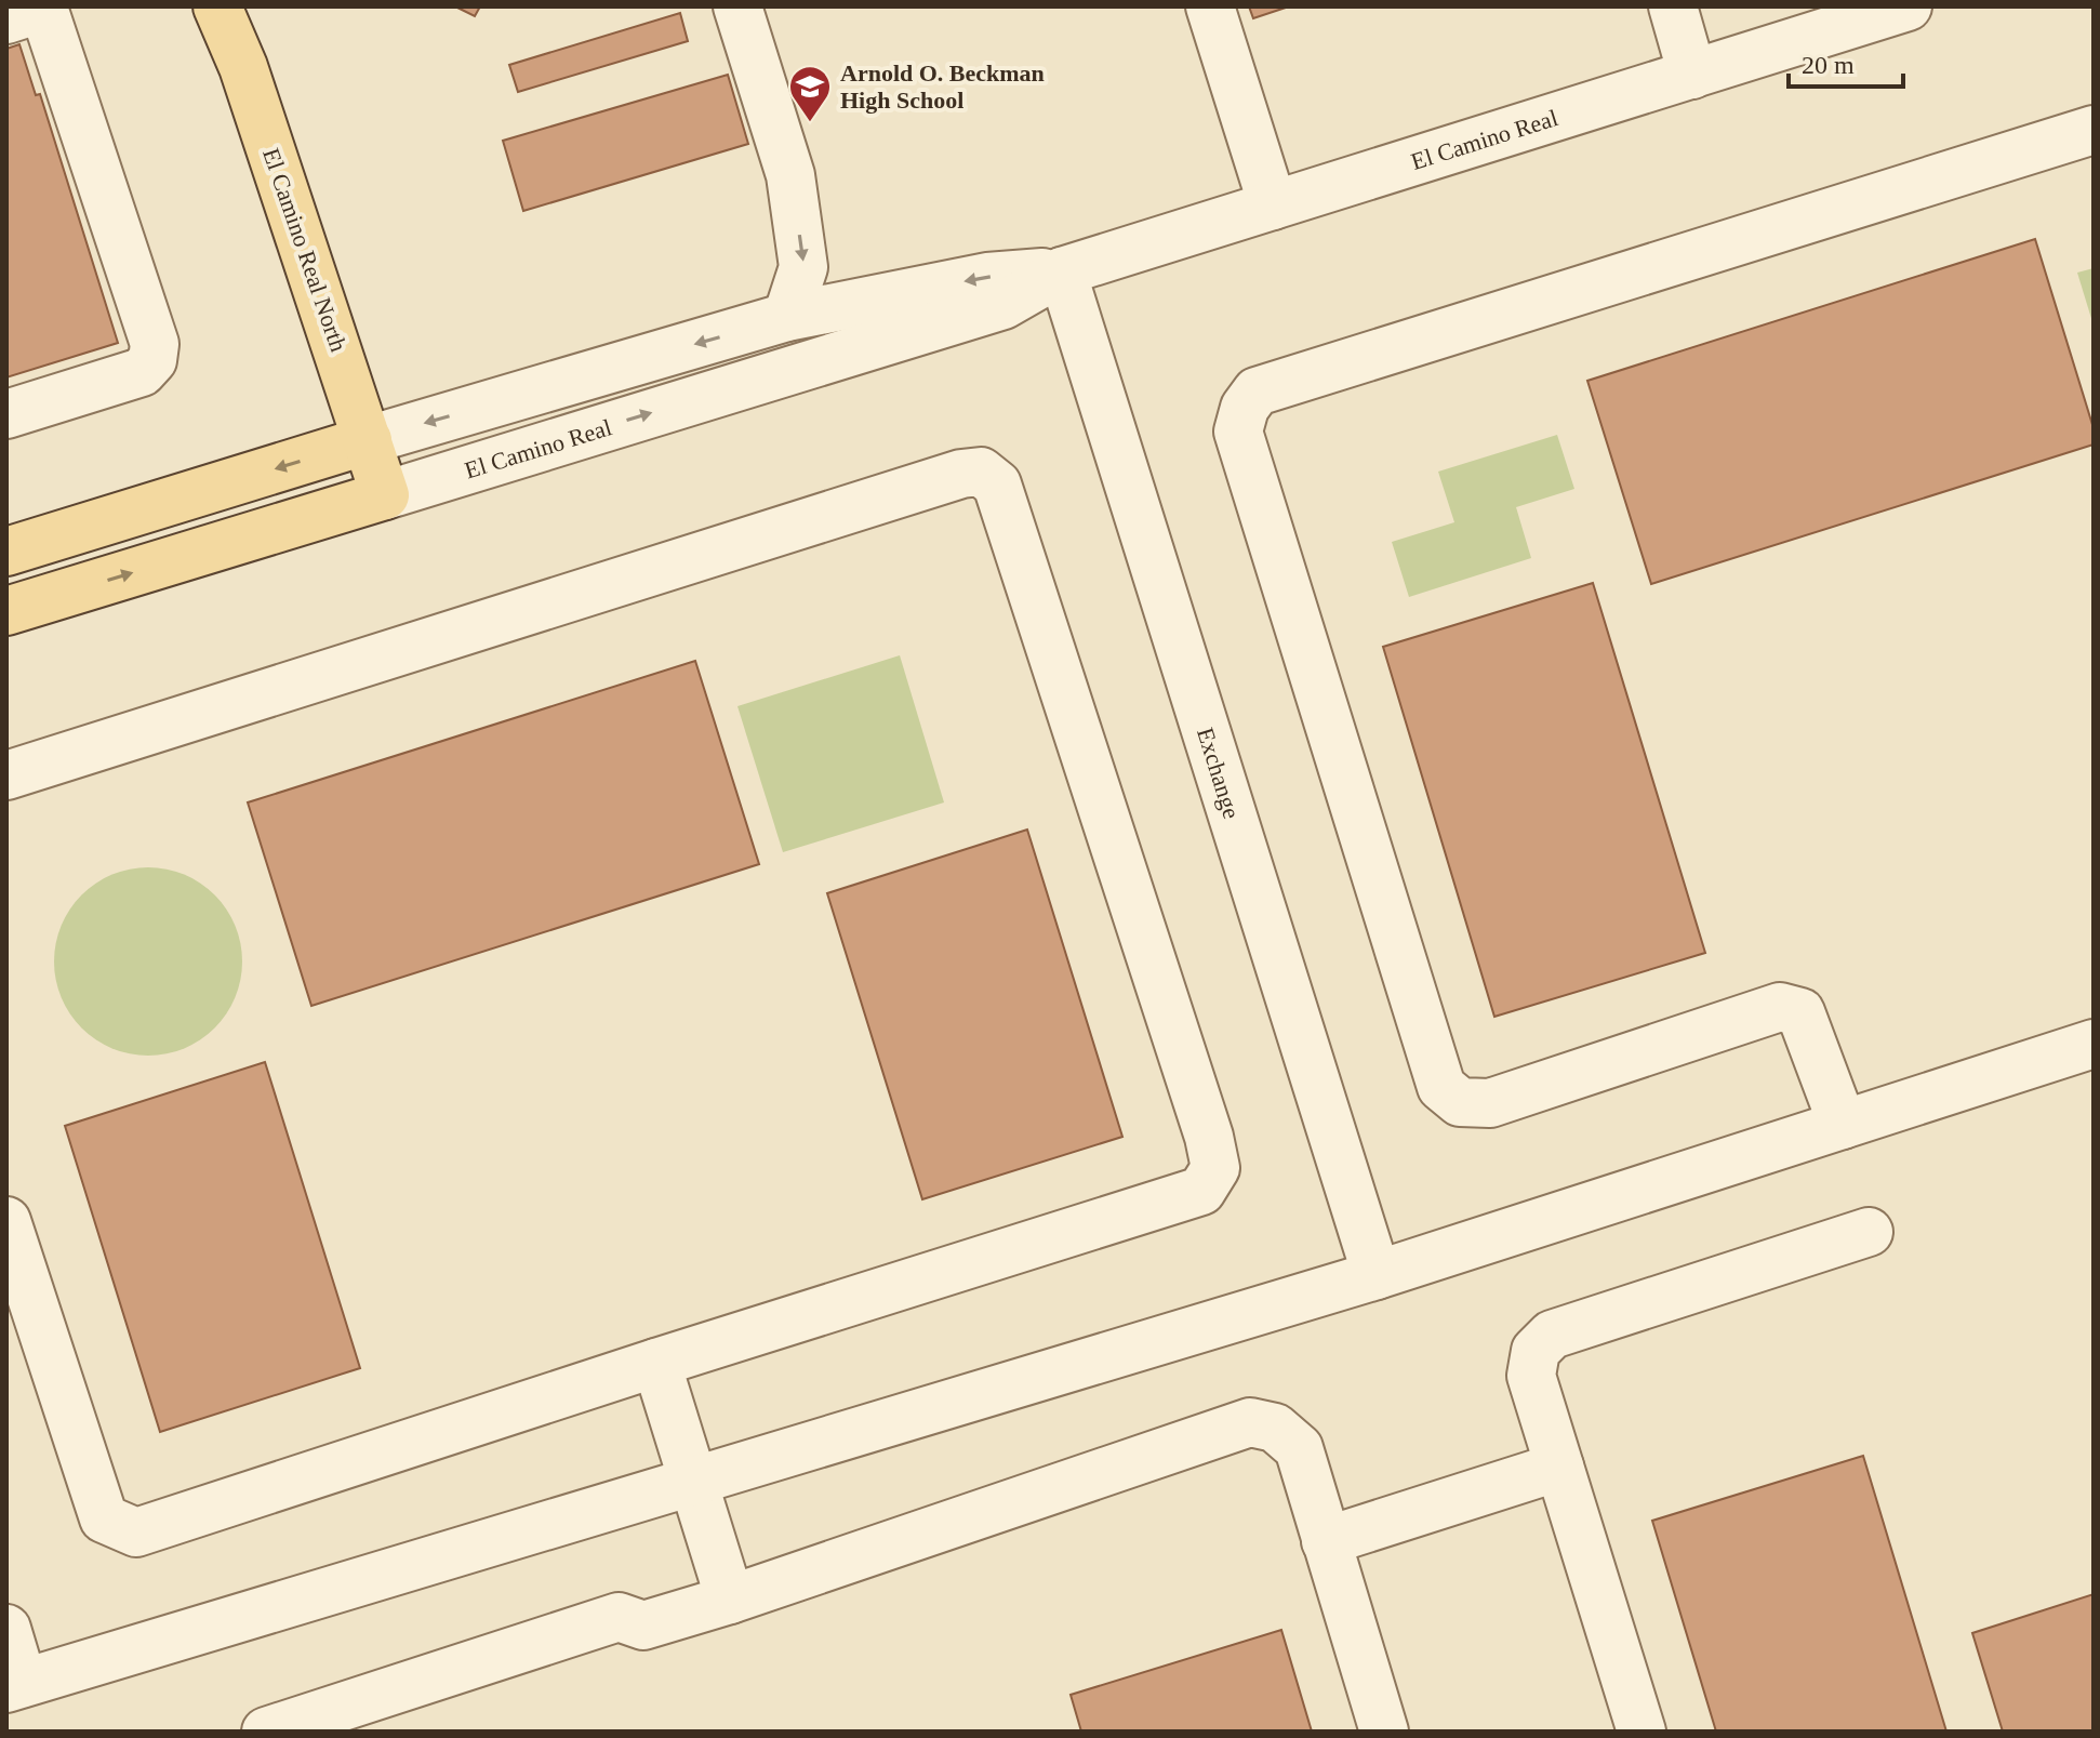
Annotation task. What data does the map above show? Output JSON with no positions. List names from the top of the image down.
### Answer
{
  "streets": {
    "main road": ["El Camino Real", "El Camino Real North"],
    "street": ["Exchange"]
  },
  "crossings": [
    ["El Camino Real", "El Camino Real North"],
    ["El Camino Real", "Exchange"]
  ],
  "places": {
    "school or university": ["Arnold O. Beckman High School"]
  },
  "scale_bar": "20 m"
}
